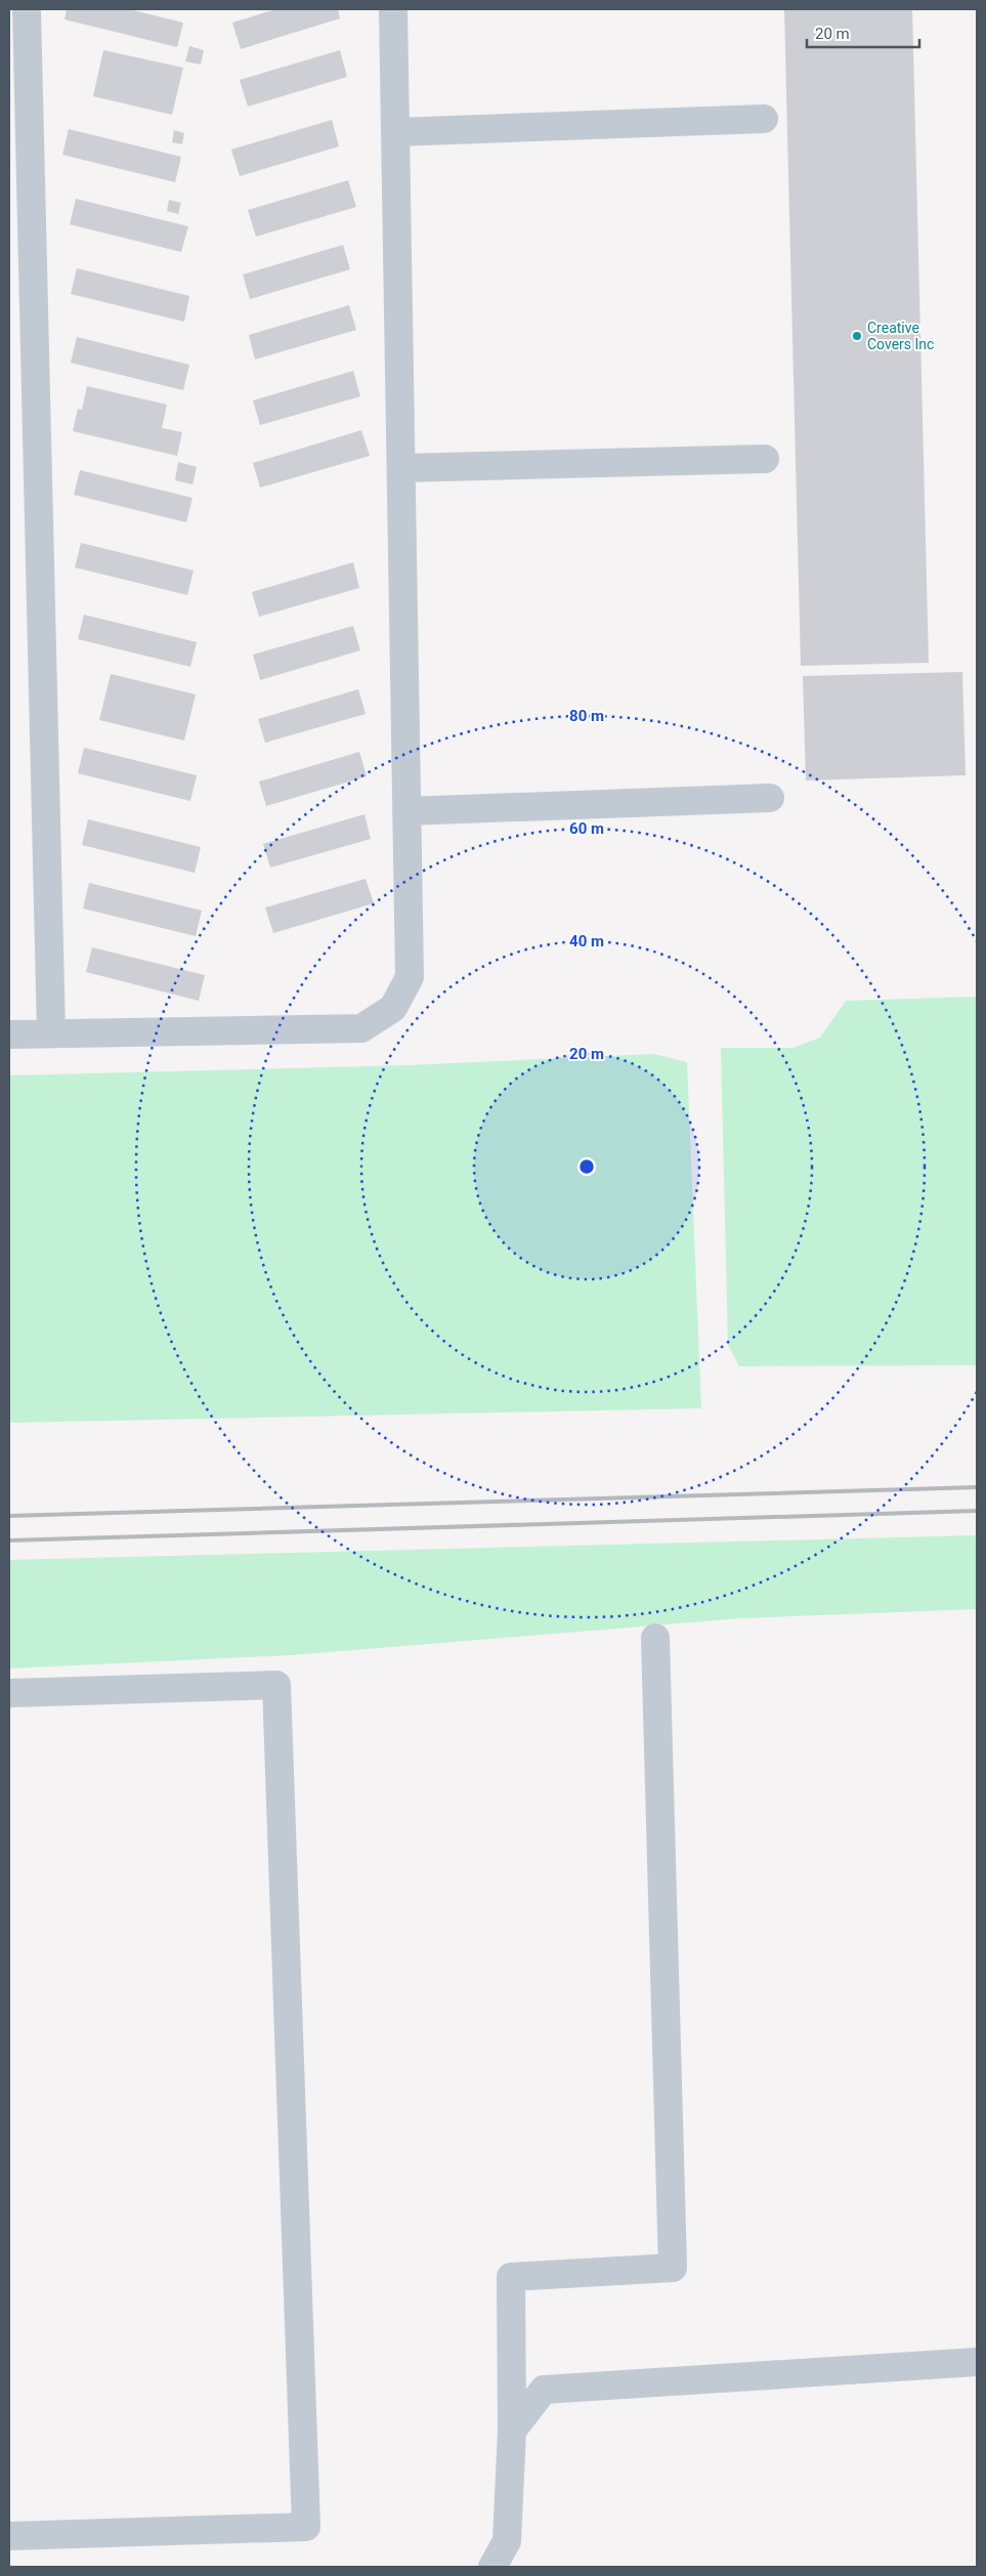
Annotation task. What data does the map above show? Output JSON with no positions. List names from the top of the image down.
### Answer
{
  "places": ["Creative Covers Inc"],
  "scale_bar": "20 m",
  "rings": [
    "80 m",
    "60 m",
    "40 m",
    "20 m"
  ]
}
